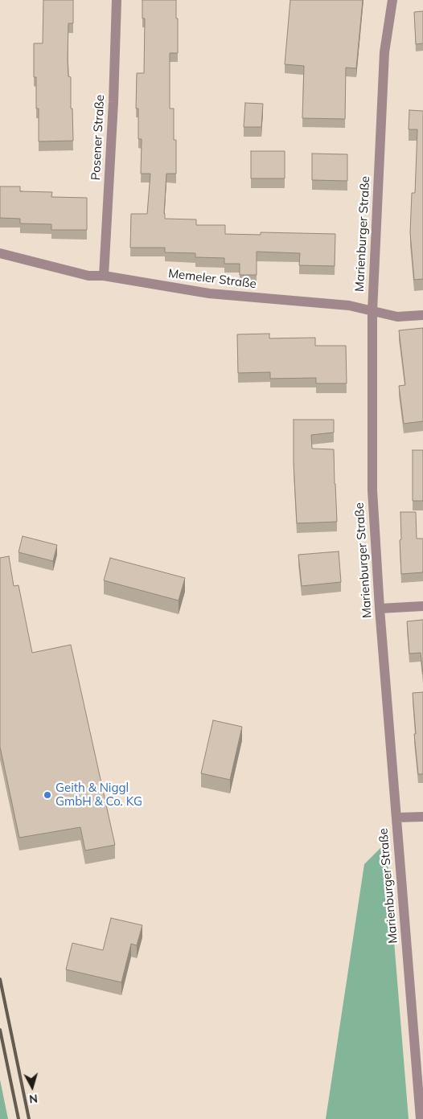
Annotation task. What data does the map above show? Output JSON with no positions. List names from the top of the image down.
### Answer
{
  "streets": {
    "street": ["Posener Straße", "Marienburger Straße", "Memeler Straße"]
  },
  "crossings": [
    ["Posener Straße", "Memeler Straße"],
    ["Marienburger Straße", "Memeler Straße"]
  ],
  "places": ["Geith & Niggl GmbH & Co. KG"],
  "north": "bottom"
}
